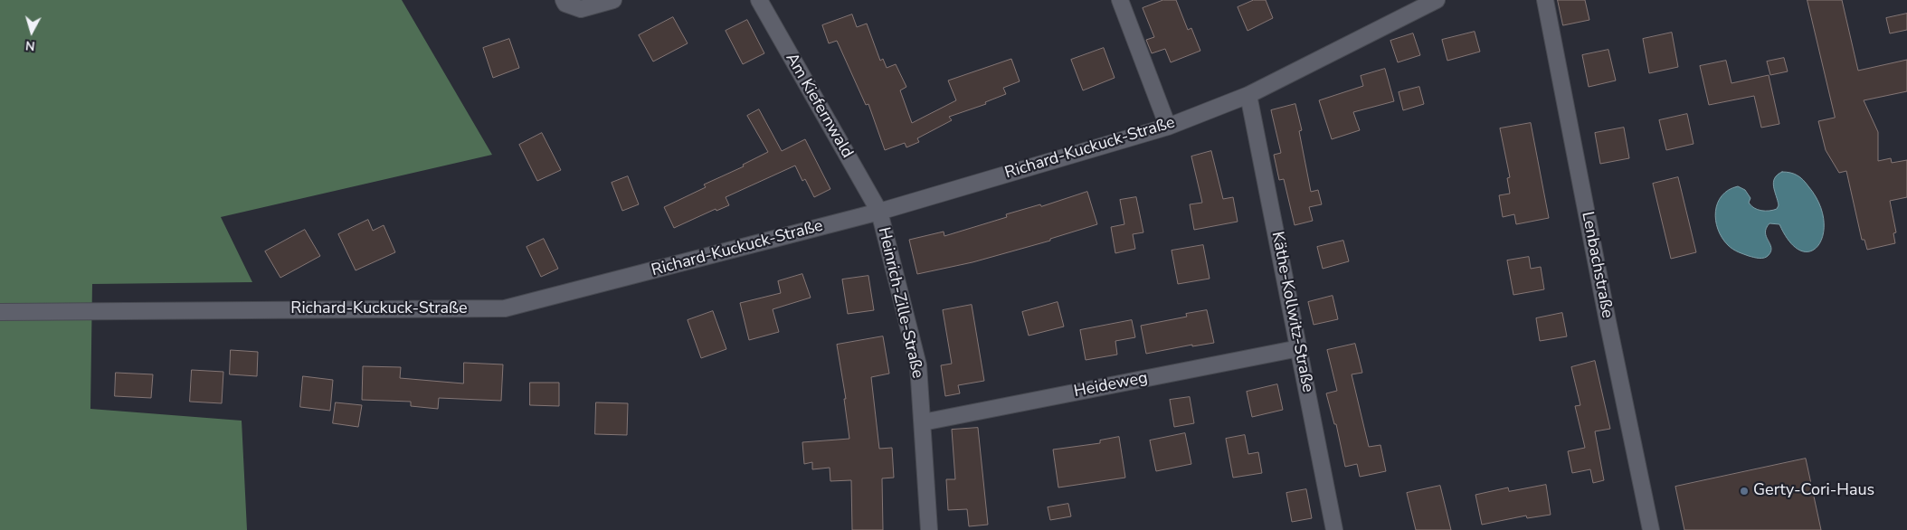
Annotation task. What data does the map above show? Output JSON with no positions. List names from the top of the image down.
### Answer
{
  "streets": {
    "street": [
      "Am Kiefernwald",
      "Richard-Kuckuck-Straße",
      "Lenbachstraße",
      "Heinrich-Zille-Straße",
      "Käthe-Kollwitz-Straße",
      "Heideweg"
    ]
  },
  "crossings": [
    ["Am Kiefernwald", "Richard-Kuckuck-Straße"],
    ["Am Kiefernwald", "Heinrich-Zille-Straße"],
    ["Richard-Kuckuck-Straße", "Heinrich-Zille-Straße"],
    ["Richard-Kuckuck-Straße", "Käthe-Kollwitz-Straße"],
    ["Heinrich-Zille-Straße", "Heideweg"],
    ["Käthe-Kollwitz-Straße", "Heideweg"]
  ],
  "places": ["Gerty-Cori-Haus"],
  "north": "bottom"
}
